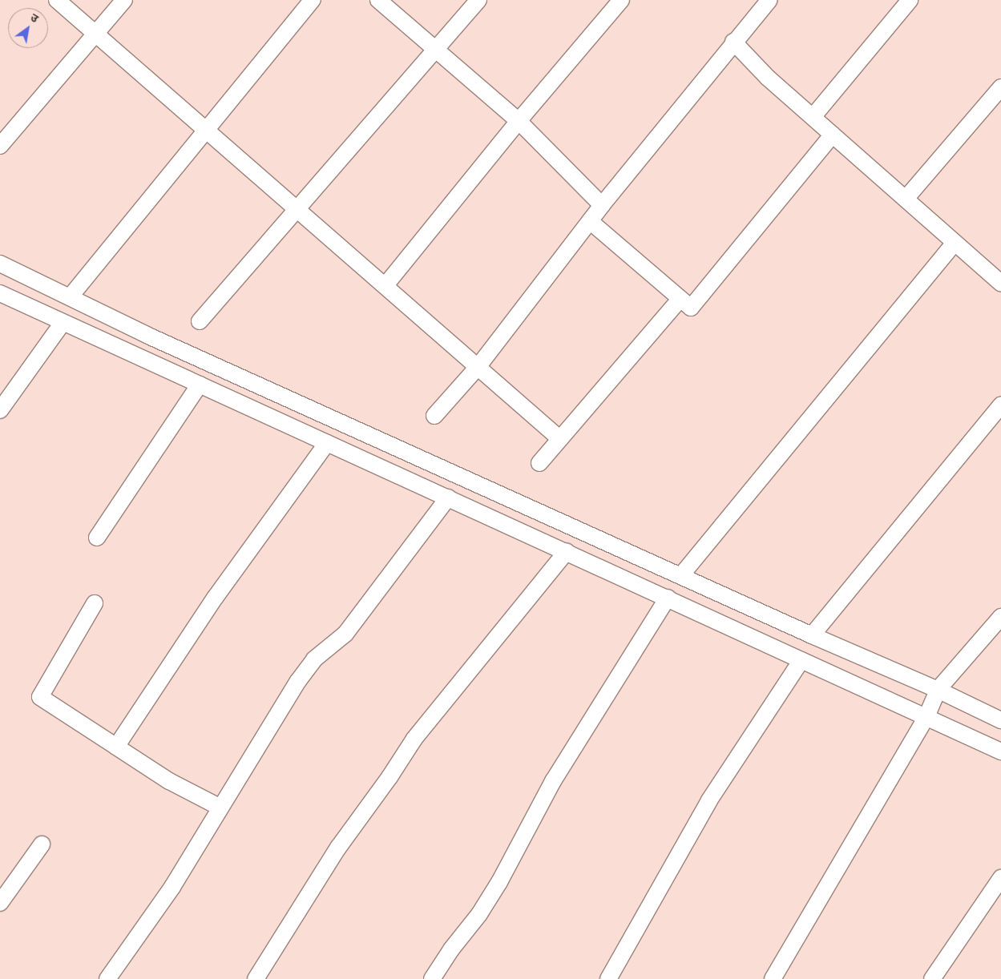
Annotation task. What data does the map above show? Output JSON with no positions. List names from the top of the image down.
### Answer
{
  "north": "top right"
}
